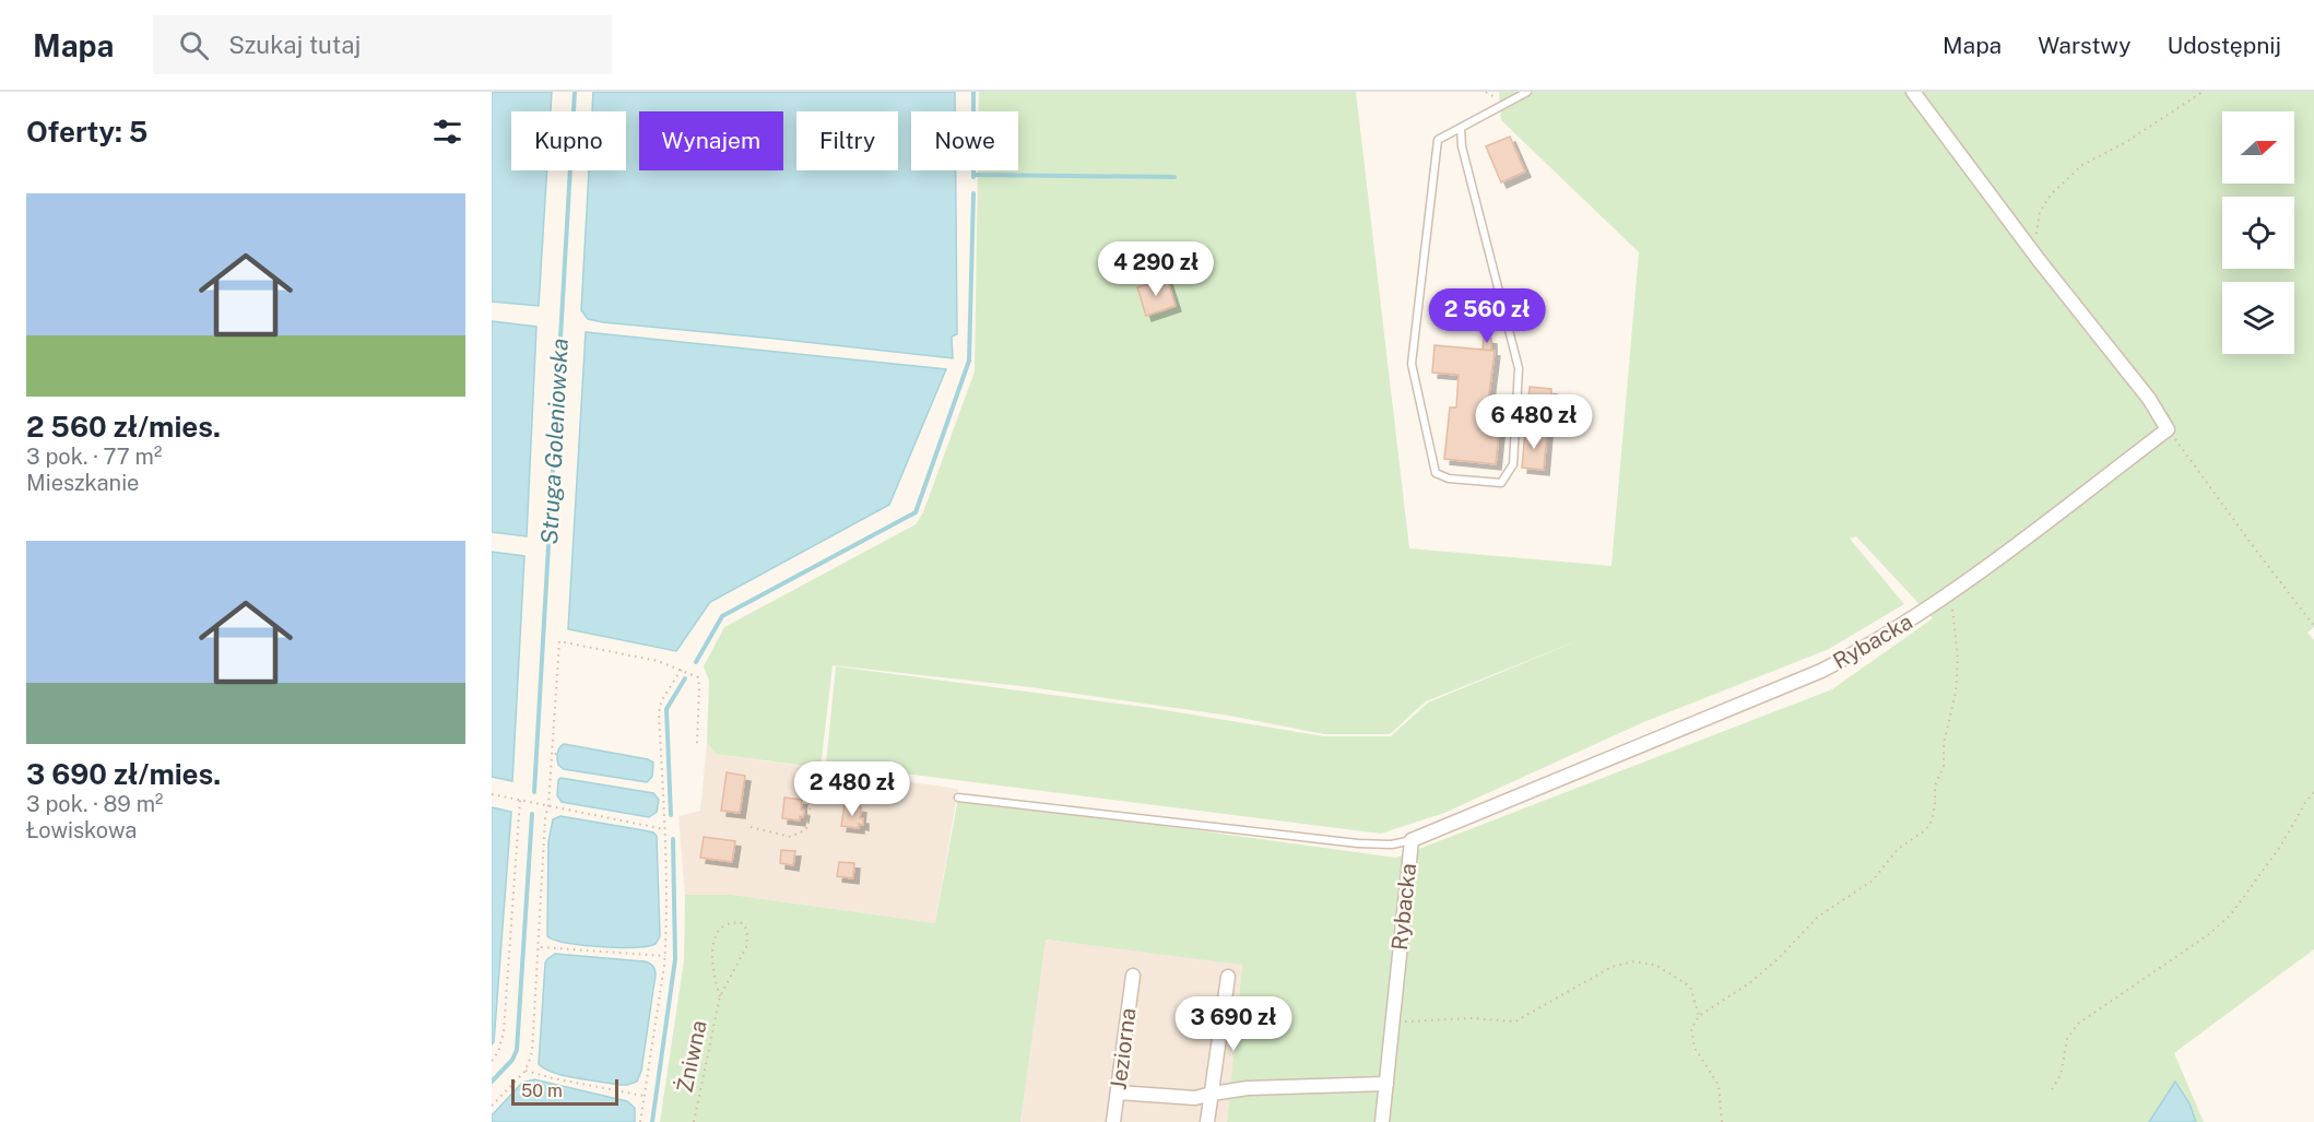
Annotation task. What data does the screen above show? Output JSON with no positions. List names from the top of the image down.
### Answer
{
  "streets": {
    "street": ["Rybacka", "Jeziorna"],
    "path": ["Żniwna"]
  },
  "water": ["Struga Goleniowska"],
  "scale_bar": "50 m",
  "north": "right",
  "page": {
    "header": "Mapa",
    "search": "Szukaj tutaj",
    "nav": ["Mapa", "Warstwy", "Udostępnij"],
    "heading": "Oferty: 5",
    "chip": [
      "Kupno",
      "Wynajem",
      "Filtry",
      "Nowe"
    ],
    "list": [
      {
        "name": "2 560 zł/mies.",
        "note": "3 pok. · 77 m² · Mieszkanie"
      },
      {
        "name": "3 690 zł/mies.",
        "note": "3 pok. · 89 m² · Łowiskowa"
      }
    ],
    "price": [
      "4 290 zł",
      "2 560 zł",
      "6 480 zł",
      "2 480 zł",
      "3 690 zł"
    ],
    "scale": "50 m"
  }
}
